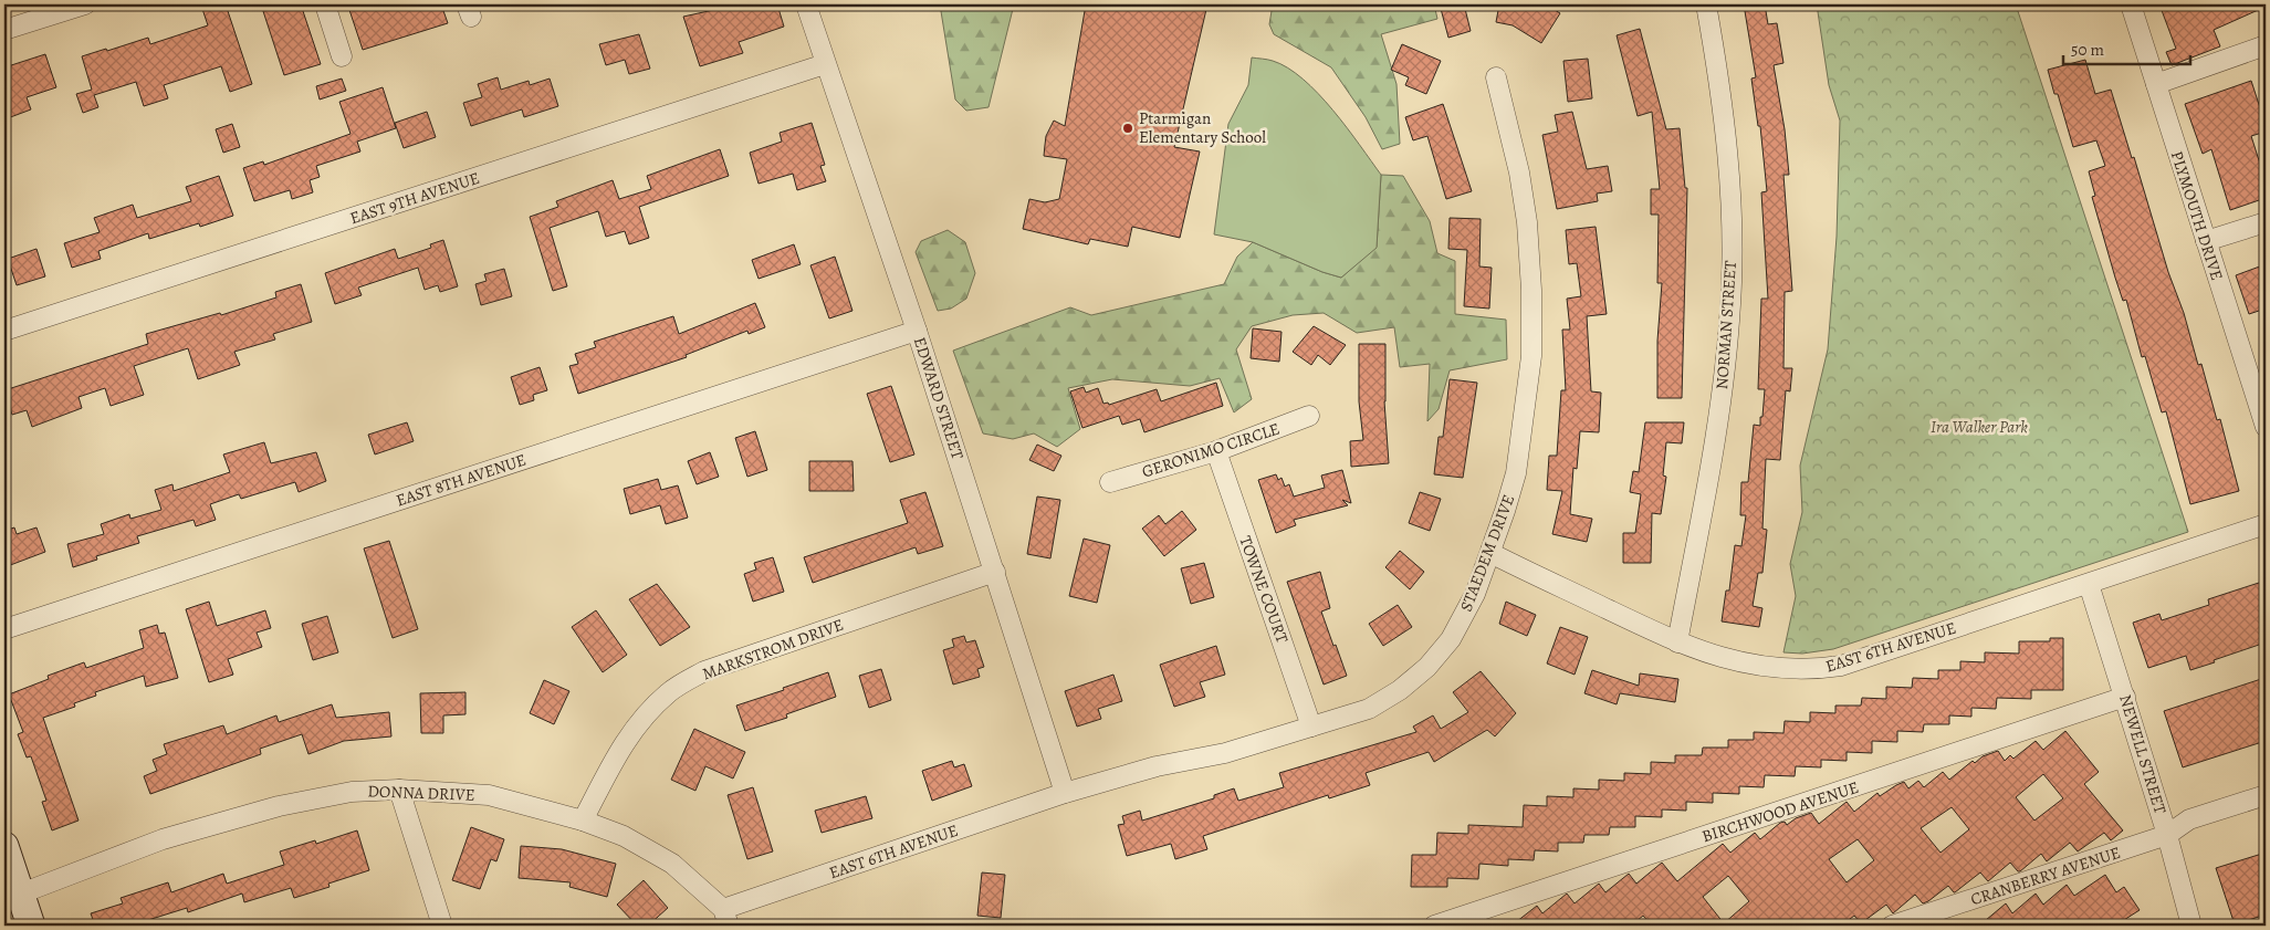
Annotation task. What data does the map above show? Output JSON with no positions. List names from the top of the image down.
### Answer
{
  "streets": {
    "street": [
      "EAST 9TH AVENUE",
      "PLYMOUTH DRIVE",
      "NORMAN STREET",
      "EDWARD STREET",
      "GERONIMO CIRCLE",
      "EAST 8TH AVENUE",
      "STAEDEM DRIVE",
      "TOWNE COURT",
      "EAST 6TH AVENUE",
      "MARKSTROM DRIVE",
      "NEWELL STREET",
      "DONNA DRIVE",
      "BIRCHWOOD AVENUE",
      "CRANBERRY AVENUE"
    ]
  },
  "crossings": [
    ["EAST 9TH AVENUE", "EDWARD STREET"],
    ["NORMAN STREET", "EAST 6TH AVENUE"],
    ["EDWARD STREET", "EAST 8TH AVENUE"],
    ["EDWARD STREET", "STAEDEM DRIVE"],
    ["EDWARD STREET", "EAST 6TH AVENUE"],
    ["EDWARD STREET", "MARKSTROM DRIVE"],
    ["GERONIMO CIRCLE", "TOWNE COURT"],
    ["STAEDEM DRIVE", "TOWNE COURT"],
    ["STAEDEM DRIVE", "EAST 6TH AVENUE"],
    ["EAST 6TH AVENUE", "NEWELL STREET"],
    ["EAST 6TH AVENUE", "DONNA DRIVE"],
    ["MARKSTROM DRIVE", "DONNA DRIVE"],
    ["NEWELL STREET", "BIRCHWOOD AVENUE"],
    ["NEWELL STREET", "CRANBERRY AVENUE"]
  ],
  "parks": ["Ira Walker Park"],
  "places": ["Ptarmigan Elementary School"],
  "scale_bar": "50 m"
}
